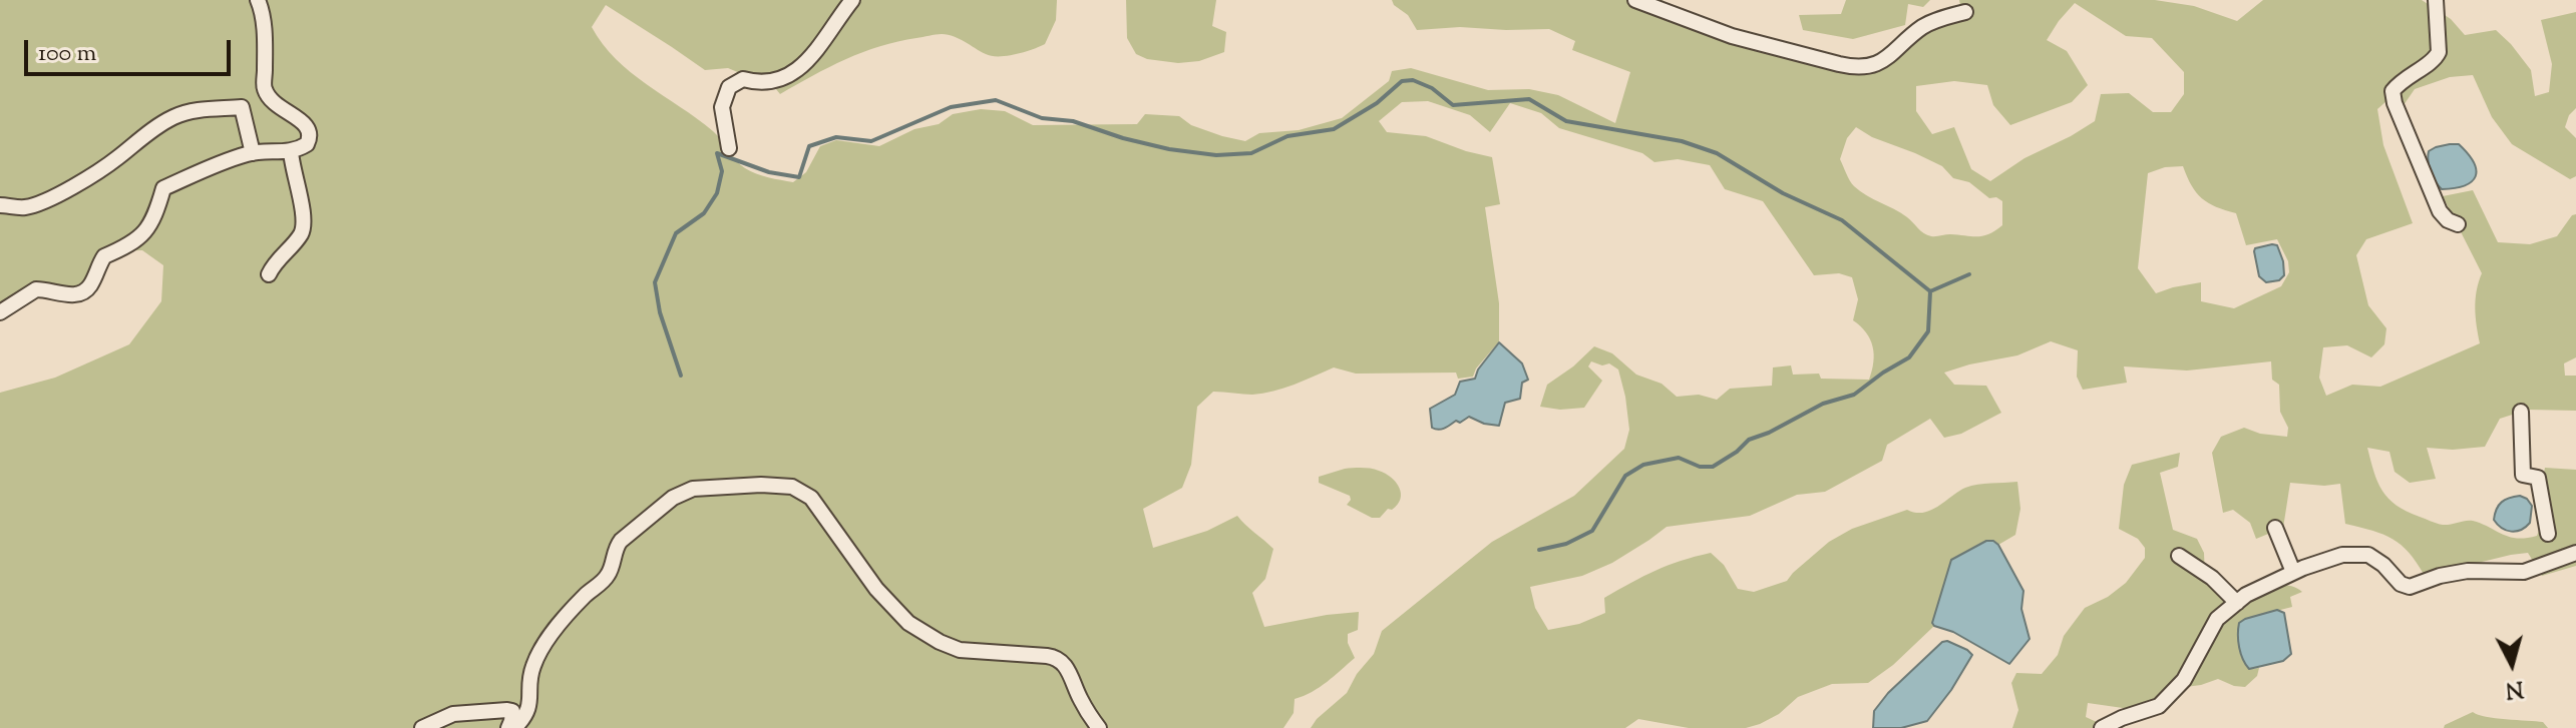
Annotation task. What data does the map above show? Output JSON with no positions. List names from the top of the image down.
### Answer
{
  "scale_bar": "100 m",
  "north": "bottom"
}
